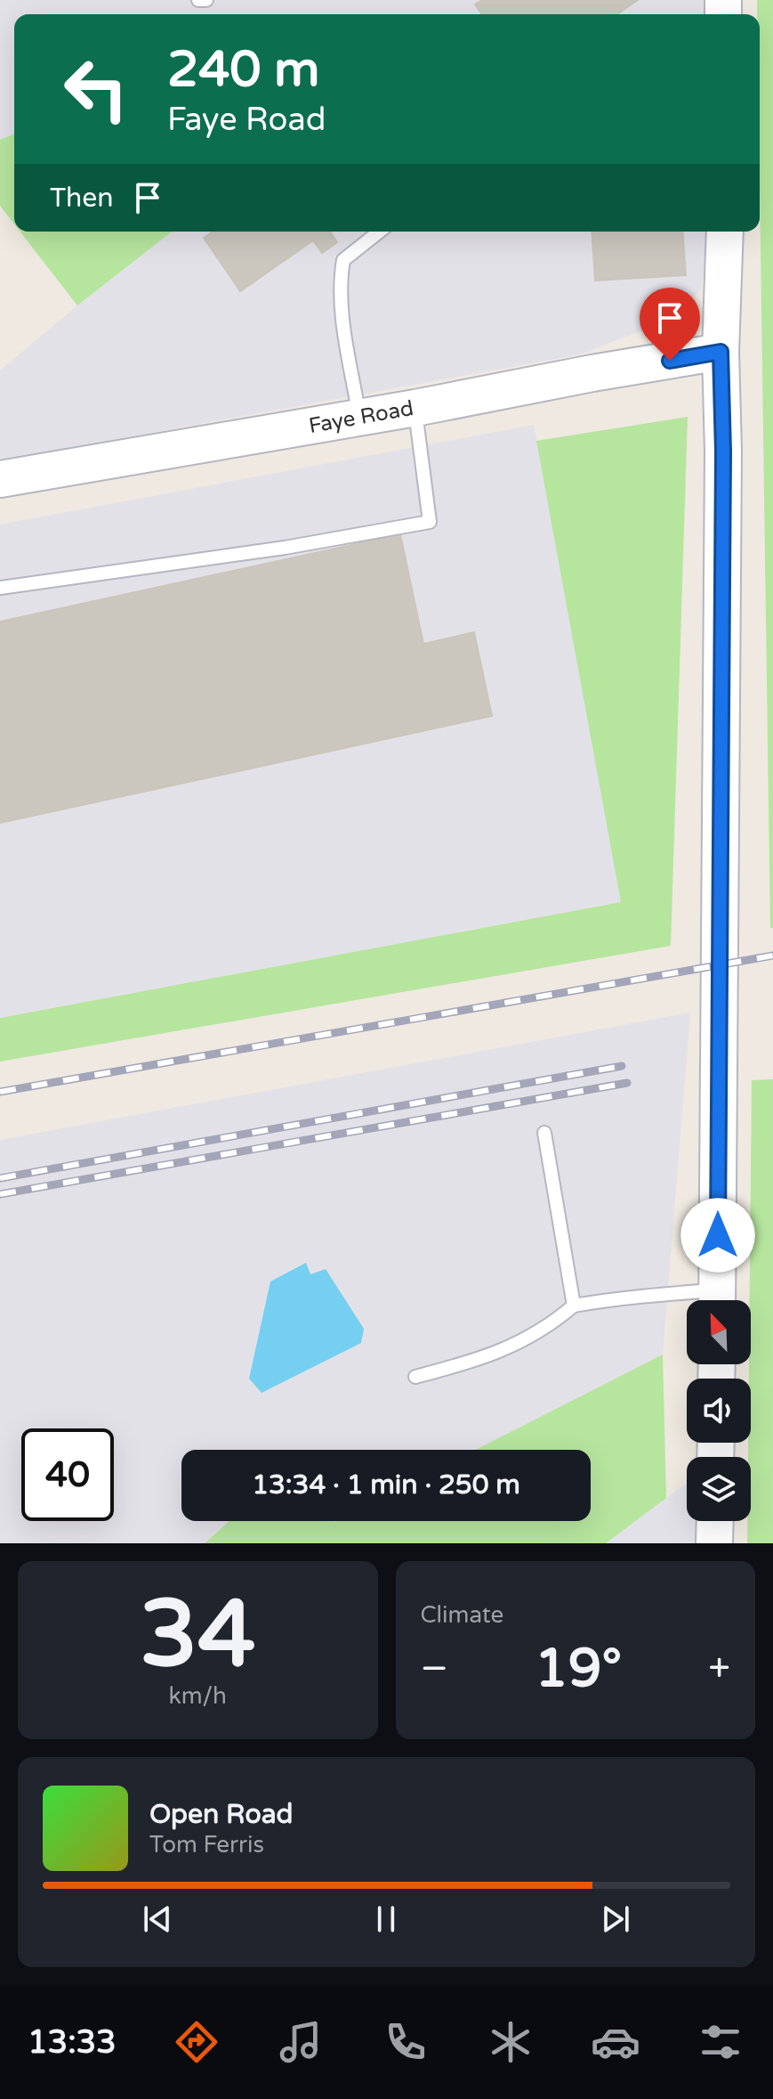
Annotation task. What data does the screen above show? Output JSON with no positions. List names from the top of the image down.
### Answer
{
  "streets": {
    "street": ["Faye Road"]
  },
  "north": "top left",
  "page": {
    "turn": ["240 m", "Faye Road"],
    "then": "Then",
    "limit": "40",
    "trip": "13:34 · 1 min · 250 m",
    "tile": [
      ["34", "km/h"],
      "Climate"
    ],
    "heat": ["−", "19°", "+"],
    "song": ["Open Road", "Tom Ferris"],
    "tabs": "13:33"
  }
}
